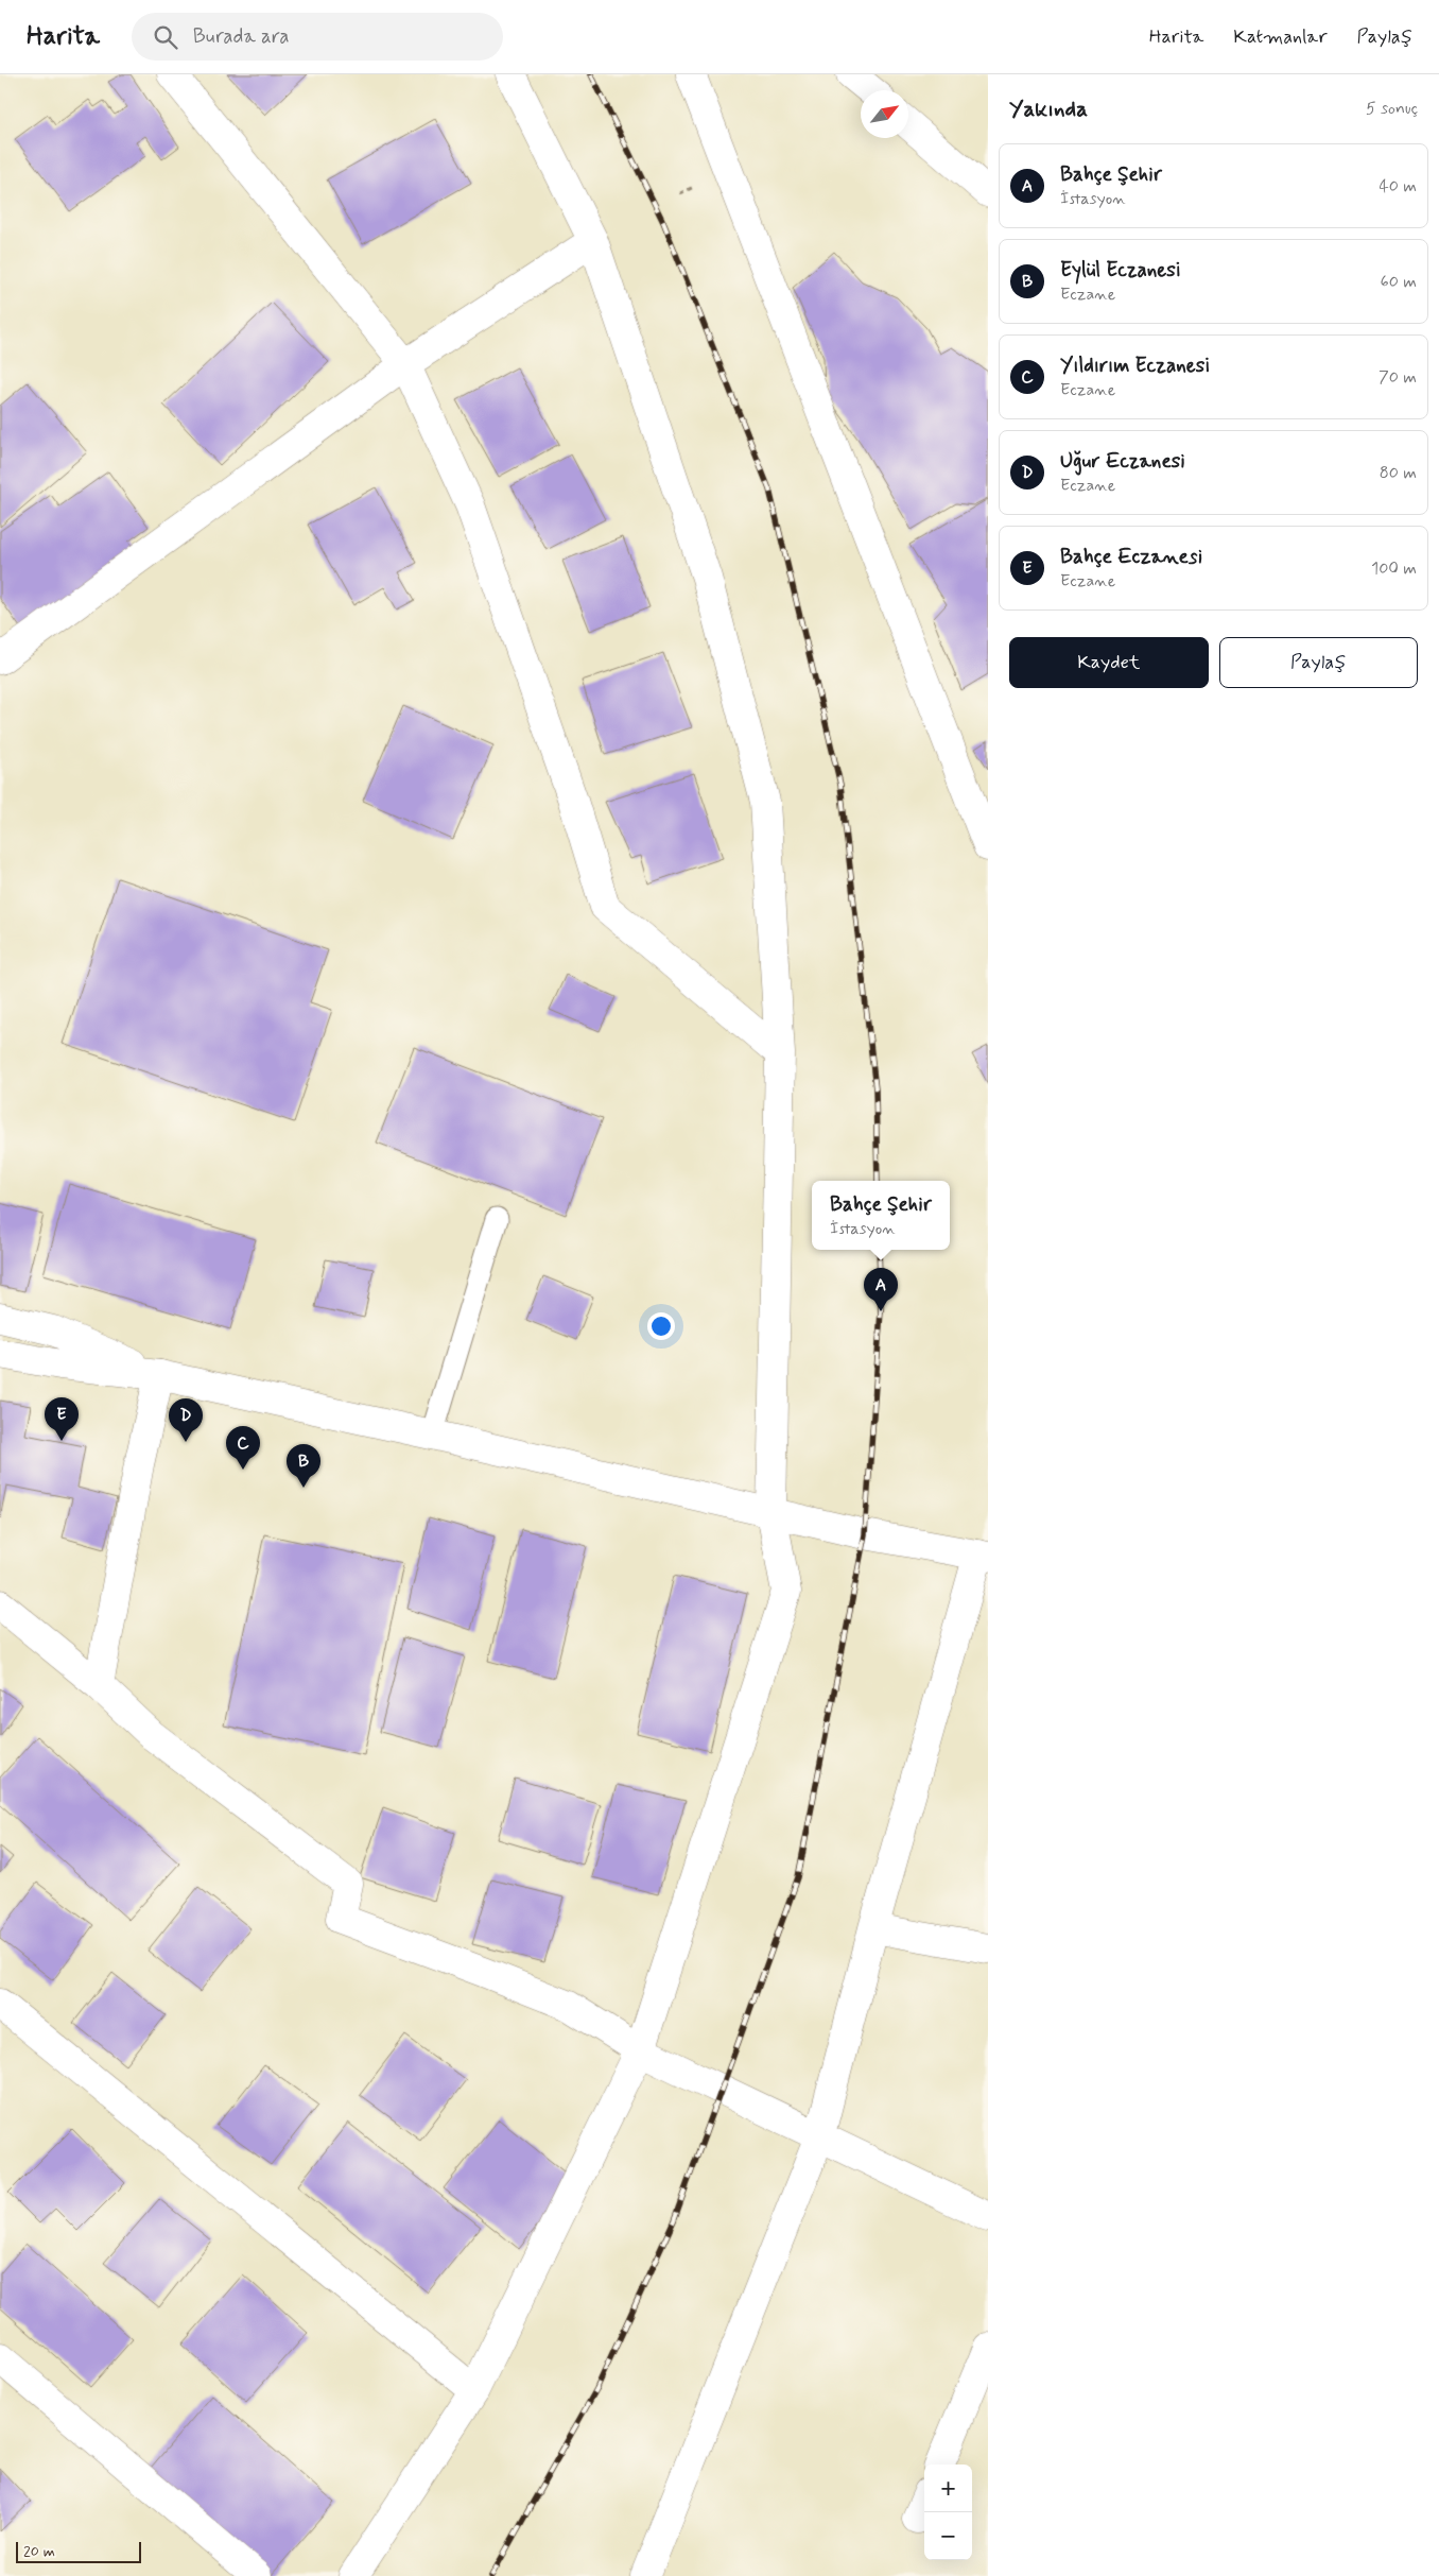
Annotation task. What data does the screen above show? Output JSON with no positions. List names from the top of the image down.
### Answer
{
  "scale_bar": "20 m",
  "north": "top right",
  "page": {
    "header": "Harita",
    "search": "Burada ara",
    "nav": ["Harita", "Katmanlar", "Paylaş"],
    "heading": ["Yakında", "5 sonuç"],
    "list": [
      {
        "mark": "A",
        "name": "Bahçe Şehir",
        "note": "İstasyon",
        "value": "40 m"
      },
      {
        "mark": "B",
        "name": "Eylül Eczanesi",
        "note": "Eczane",
        "value": "60 m"
      },
      {
        "mark": "C",
        "name": "Yıldırım Eczanesi",
        "note": "Eczane",
        "value": "70 m"
      },
      {
        "mark": "D",
        "name": "Uğur Eczanesi",
        "note": "Eczane",
        "value": "80 m"
      },
      {
        "mark": "E",
        "name": "Bahçe Eczanesi",
        "note": "Eczane",
        "value": "100 m"
      }
    ],
    "buttons": ["Kaydet", "Paylaş"],
    "popup": ["Bahçe Şehir", "İstasyon"],
    "pins": [
      "A",
      "E",
      "D",
      "C",
      "B"
    ],
    "map_buttons": ["+", "−"],
    "scale": "20 m"
  }
}
